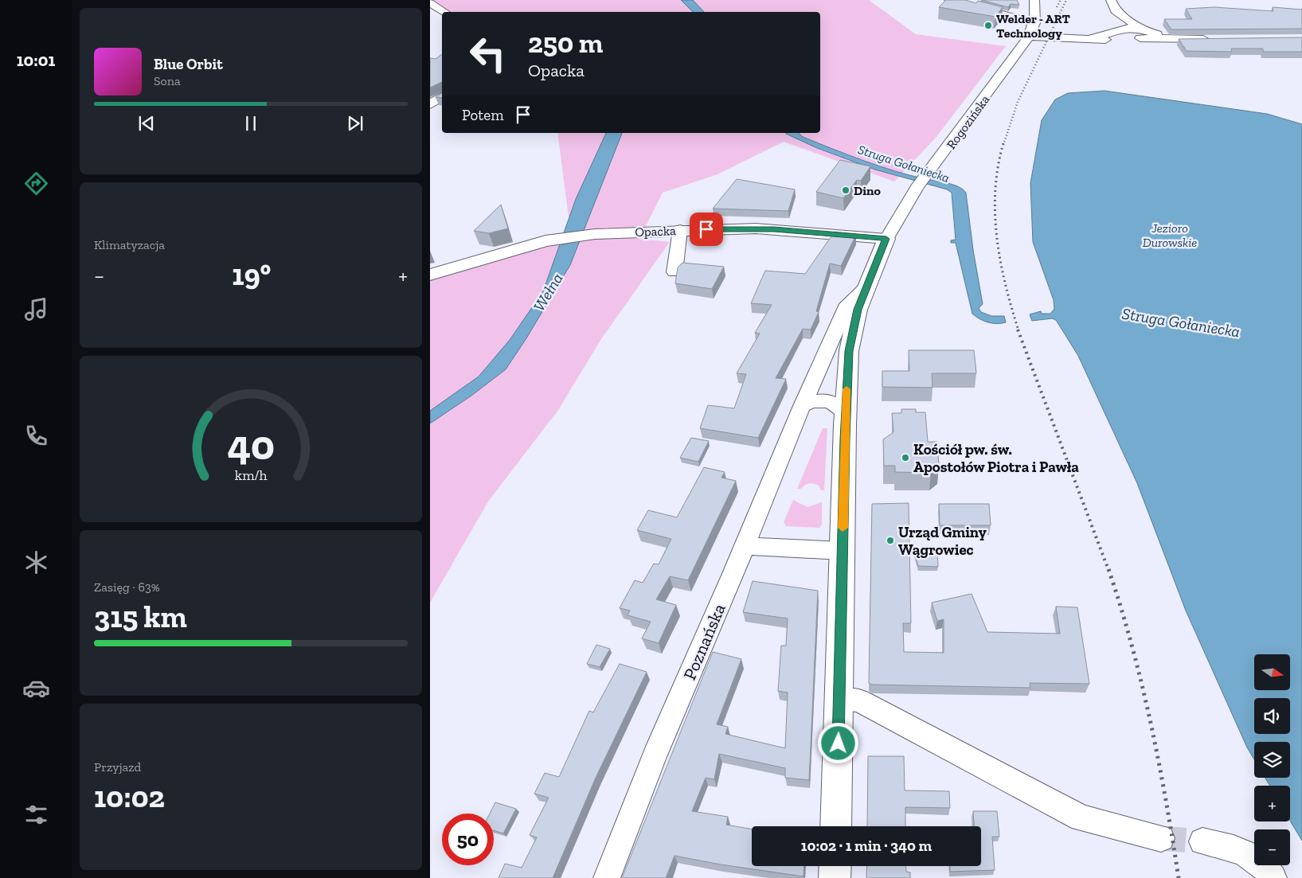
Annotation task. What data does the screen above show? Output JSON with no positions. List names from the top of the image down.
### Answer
{
  "streets": {
    "main road": ["Opacka"],
    "street": ["Rogozińska", "Poznańska"]
  },
  "crossings": [
    ["Rogozińska", "Opacka"]
  ],
  "water": ["Struga Gołaniecka", "Jezioro Durowskie", "Wełna"],
  "places": [
    "Welder - ART Technology",
    "Dino",
    "Kościół pw. św. Apostołów Piotra i Pawła",
    "Urząd Gminy Wągrowiec"
  ],
  "north": "right",
  "page": {
    "tabs": "10:01",
    "turn": ["250 m", "Opacka"],
    "song": ["Blue Orbit", "Sona"],
    "then": "Potem",
    "tile": [
      "Klimatyzacja",
      ["Zasięg · 63%", "315 km"],
      ["Przyjazd", "10:02"]
    ],
    "heat": ["−", "19°", "+"],
    "map_buttons": ["+", "−"],
    "limit": "50",
    "trip": "10:02 · 1 min · 340 m",
    "gauge": ["40", "km/h"]
  }
}
